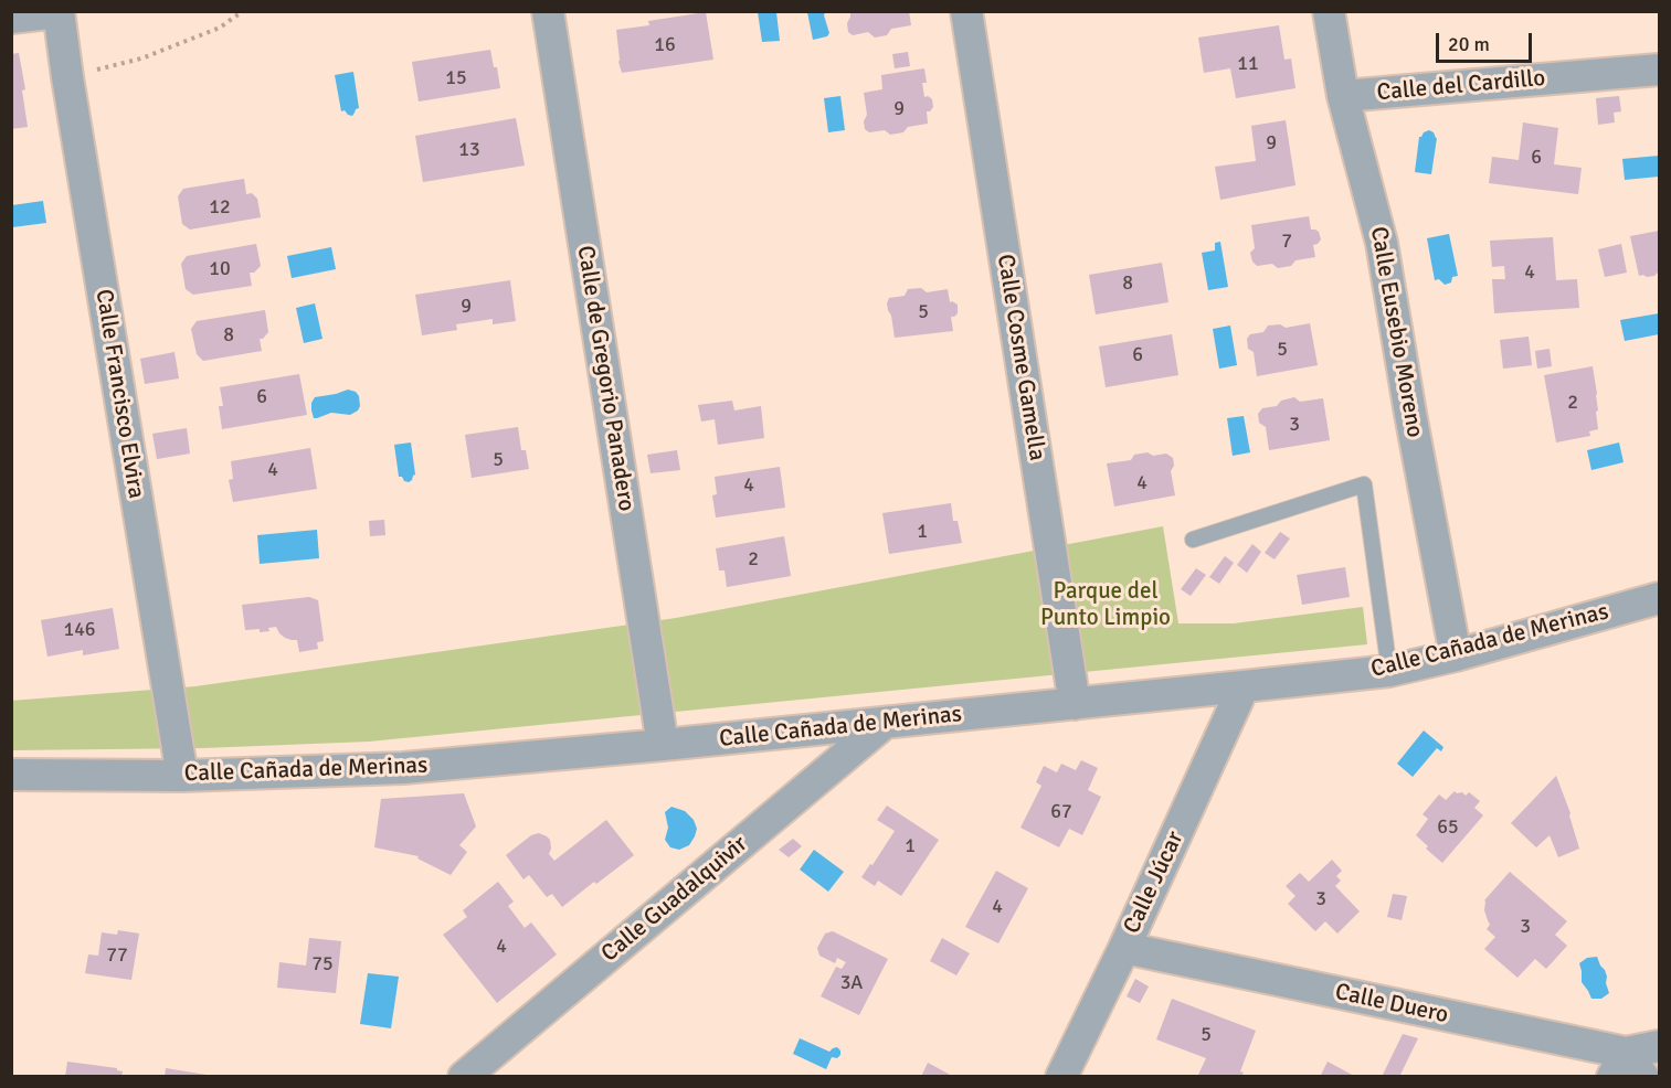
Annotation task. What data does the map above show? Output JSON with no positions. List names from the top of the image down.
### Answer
{
  "streets": {
    "street": [
      "Calle del Cardillo",
      "Calle Eusebio Moreno",
      "Calle Cosme Gamella",
      "Calle de Gregorio Panadero",
      "Calle Francisco Elvira",
      "Calle Cañada de Merinas",
      "Calle Júcar",
      "Calle Guadalquivir",
      "Calle Duero"
    ]
  },
  "crossings": [
    ["Calle del Cardillo", "Calle Eusebio Moreno"],
    ["Calle Eusebio Moreno", "Calle Cañada de Merinas"],
    ["Calle Cosme Gamella", "Calle Cañada de Merinas"],
    ["Calle de Gregorio Panadero", "Calle Cañada de Merinas"],
    ["Calle Francisco Elvira", "Calle Cañada de Merinas"],
    ["Calle Cañada de Merinas", "Calle Júcar"],
    ["Calle Cañada de Merinas", "Calle Guadalquivir"],
    ["Calle Júcar", "Calle Duero"]
  ],
  "parks": ["Parque del Punto Limpio"],
  "house_numbers": [
    "16",
    "11",
    "15",
    "9",
    "9",
    "13",
    "6",
    "12",
    "7",
    "10",
    "4",
    "8",
    "9",
    "5",
    "8",
    "5",
    "6",
    "6",
    "2",
    "3",
    "5",
    "4",
    "4",
    "4",
    "1",
    "2",
    "146",
    "67",
    "65",
    "1",
    "3",
    "4",
    "3",
    "4",
    "77",
    "75",
    "3A",
    "5"
  ],
  "scale_bar": "20 m"
}
